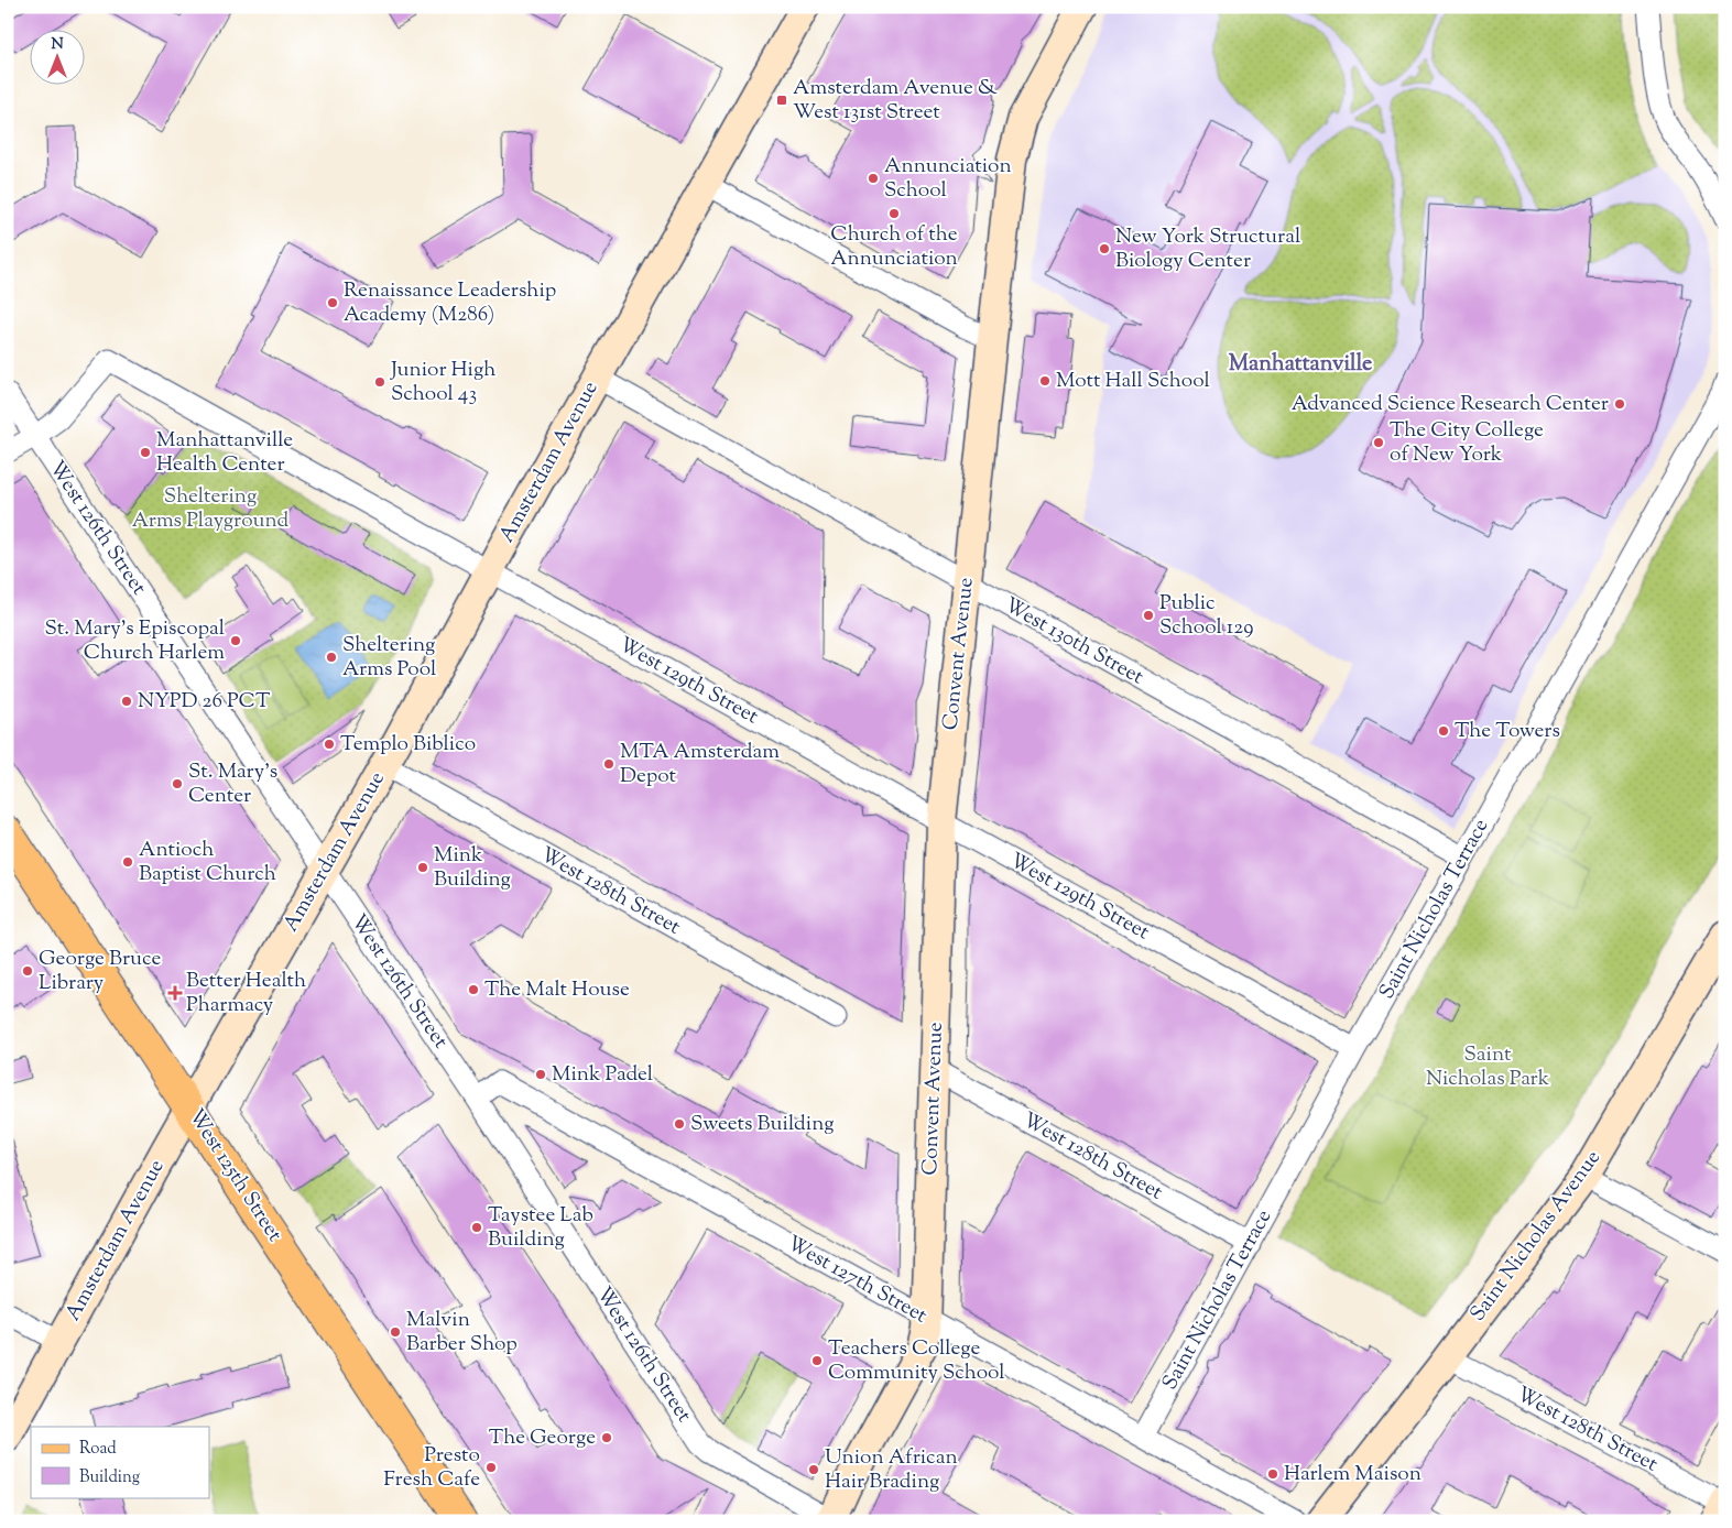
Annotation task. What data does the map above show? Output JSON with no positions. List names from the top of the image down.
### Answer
{
  "streets": {
    "main road": [
      "Amsterdam Avenue",
      "Convent Avenue",
      "West 125th Street",
      "Saint Nicholas Avenue"
    ],
    "street": [
      "West 126th Street",
      "West 130th Street",
      "West 129th Street",
      "West 128th Street",
      "Saint Nicholas Terrace",
      "West 127th Street"
    ]
  },
  "crossings": [
    ["Amsterdam Avenue", "West 126th Street"],
    ["Amsterdam Avenue", "West 130th Street"],
    ["Amsterdam Avenue", "West 129th Street"],
    ["Amsterdam Avenue", "West 128th Street"],
    ["Amsterdam Avenue", "West 125th Street"],
    ["West 126th Street", "Convent Avenue"],
    ["West 126th Street", "West 129th Street"],
    ["West 126th Street", "West 127th Street"],
    ["West 130th Street", "Convent Avenue"],
    ["West 130th Street", "Saint Nicholas Terrace"],
    ["Convent Avenue", "West 129th Street"],
    ["Convent Avenue", "West 128th Street"],
    ["Convent Avenue", "West 127th Street"],
    ["West 129th Street", "Saint Nicholas Terrace"],
    ["West 128th Street", "Saint Nicholas Terrace"],
    ["West 128th Street", "Saint Nicholas Avenue"],
    ["Saint Nicholas Terrace", "West 127th Street"]
  ],
  "districts": ["Manhattanville"],
  "parks": ["Sheltering Arms Playground", "Saint Nicholas Park"],
  "places": {
    "transit": ["Amsterdam Avenue & West 131st Street"],
    "other": [
      "Annunciation School",
      "Church of the Annunciation",
      "New York Structural Biology Center",
      "Renaissance Leadership Academy (M286)",
      "Mott Hall School",
      "Junior High School 43",
      "Advanced Science Research Center",
      "The City College of New York",
      "Manhattanville Health Center",
      "Public School 129",
      "St. Mary's Episcopal Church Harlem",
      "Sheltering Arms Pool",
      "NYPD 26 PCT",
      "The Towers",
      "Templo Biblico",
      "MTA Amsterdam Depot",
      "St. Mary's Center",
      "Antioch Baptist Church",
      "Mink Building",
      "George Bruce Library",
      "The Malt House",
      "Mink Padel",
      "Sweets Building",
      "Taystee Lab Building",
      "Malvin Barber Shop",
      "Teachers College Community School",
      "The George",
      "Presto Fresh Cafe",
      "Union African Hair Brading",
      "Harlem Maison"
    ],
    "health": ["Better Health Pharmacy"]
  },
  "legend": ["Road", "Building"],
  "north": "top"
}
